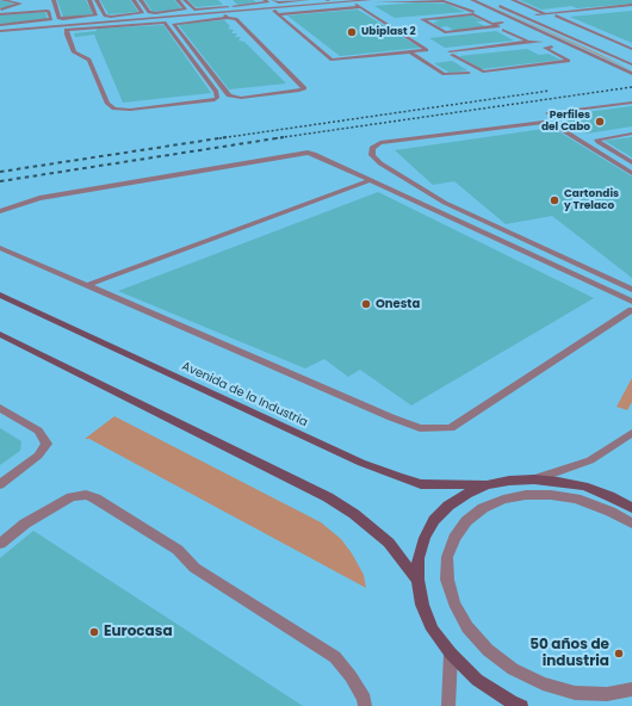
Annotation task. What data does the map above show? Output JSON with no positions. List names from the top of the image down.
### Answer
{
  "streets": {
    "main road": ["Avenida de la Industria"]
  },
  "places": [
    "Ubiplast 2",
    "Perfiles del Cabo",
    "Cartondis y Trelaco",
    "Onesta",
    "Eurocasa",
    "50 años de industria"
  ]
}
